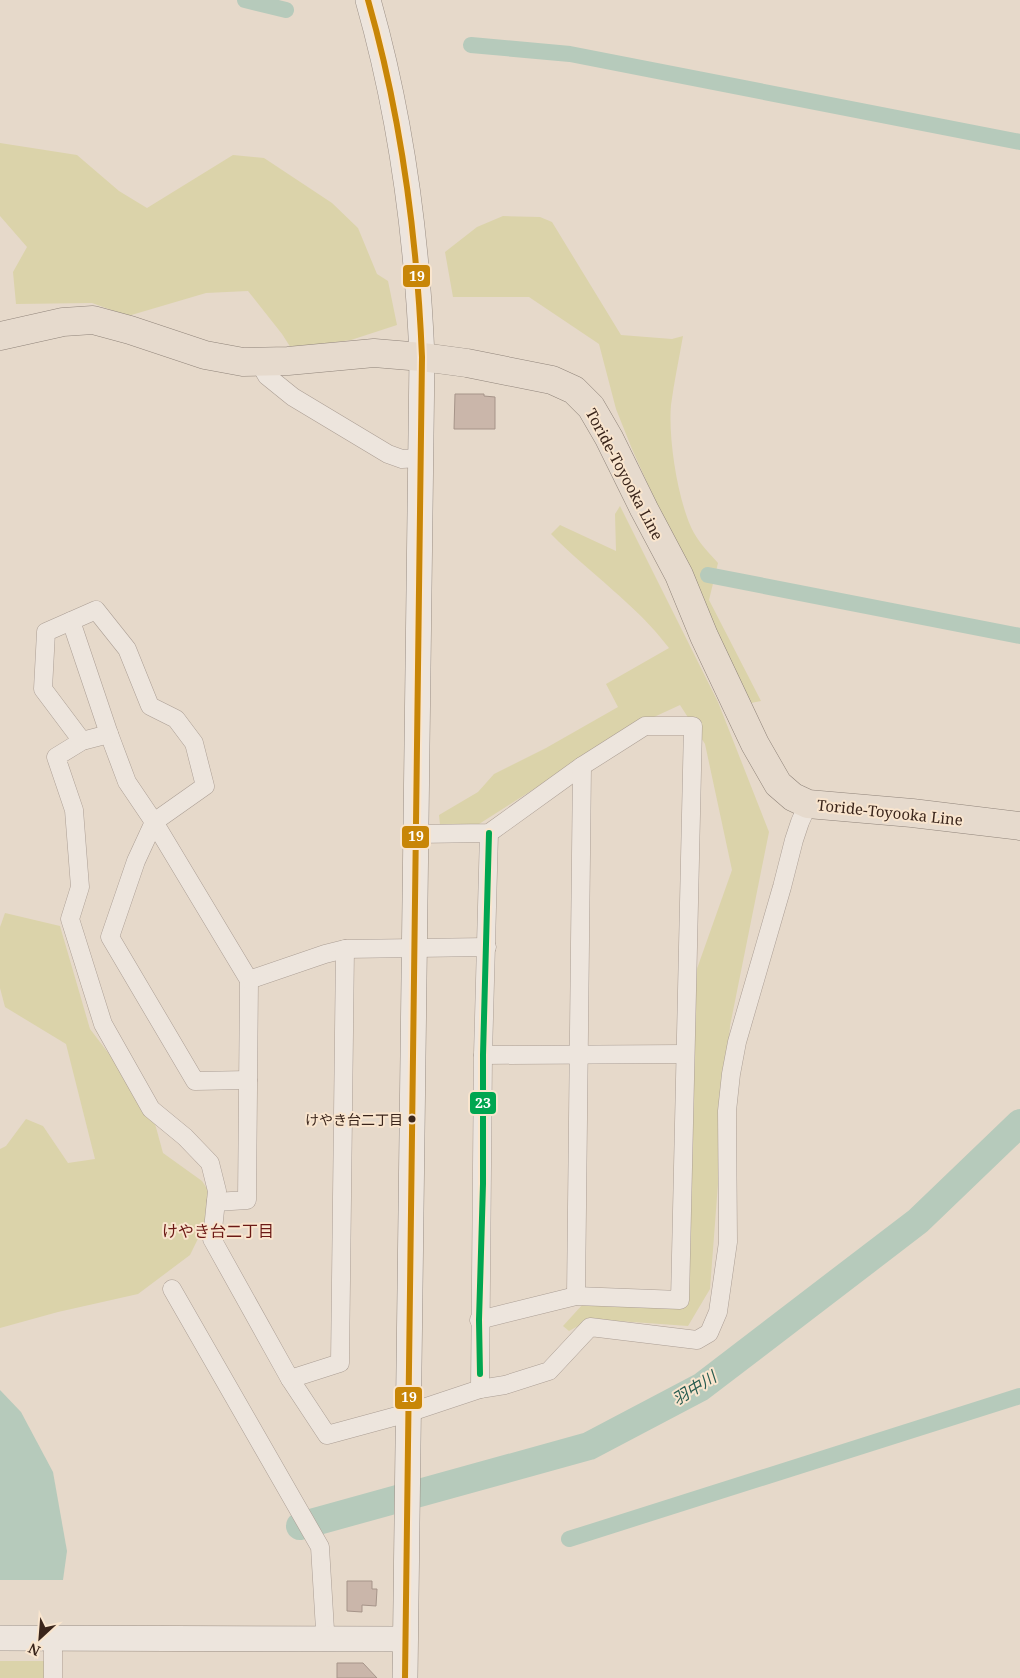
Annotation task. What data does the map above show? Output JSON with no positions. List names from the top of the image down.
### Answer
{
  "streets": {
    "main road": ["Toride-Toyooka Line"]
  },
  "districts": ["けやき台二丁目"],
  "water": ["羽中川"],
  "places": ["けやき台二丁目"],
  "lines": ["transit line 19", "transit line 23"],
  "north": "bottom left"
}
